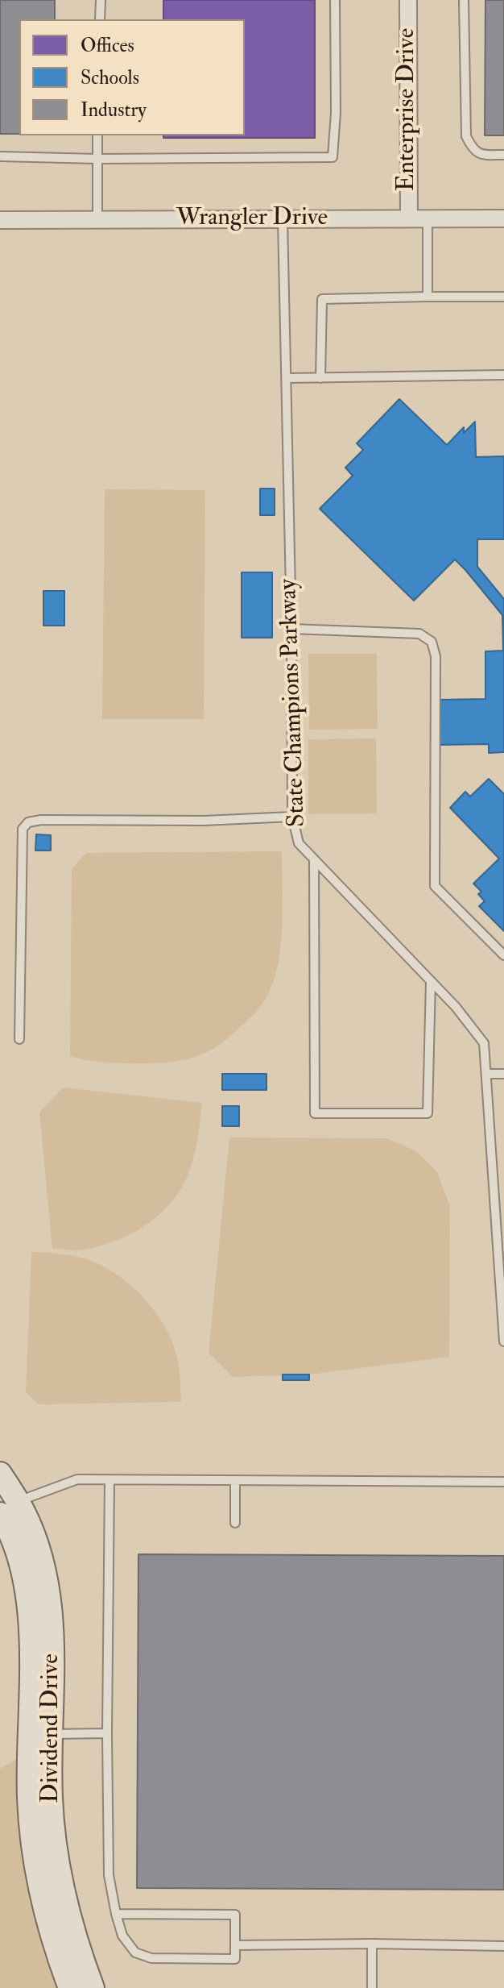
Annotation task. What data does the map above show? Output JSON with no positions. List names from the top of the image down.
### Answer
{
  "streets": {
    "street": ["Enterprise Drive", "Wrangler Drive", "Dividend Drive"],
    "lane": ["State Champions Parkway"]
  },
  "crossings": [
    ["Enterprise Drive", "Wrangler Drive"],
    ["Wrangler Drive", "State Champions Parkway"]
  ],
  "legend": ["Offices", "Schools", "Industry"]
}
